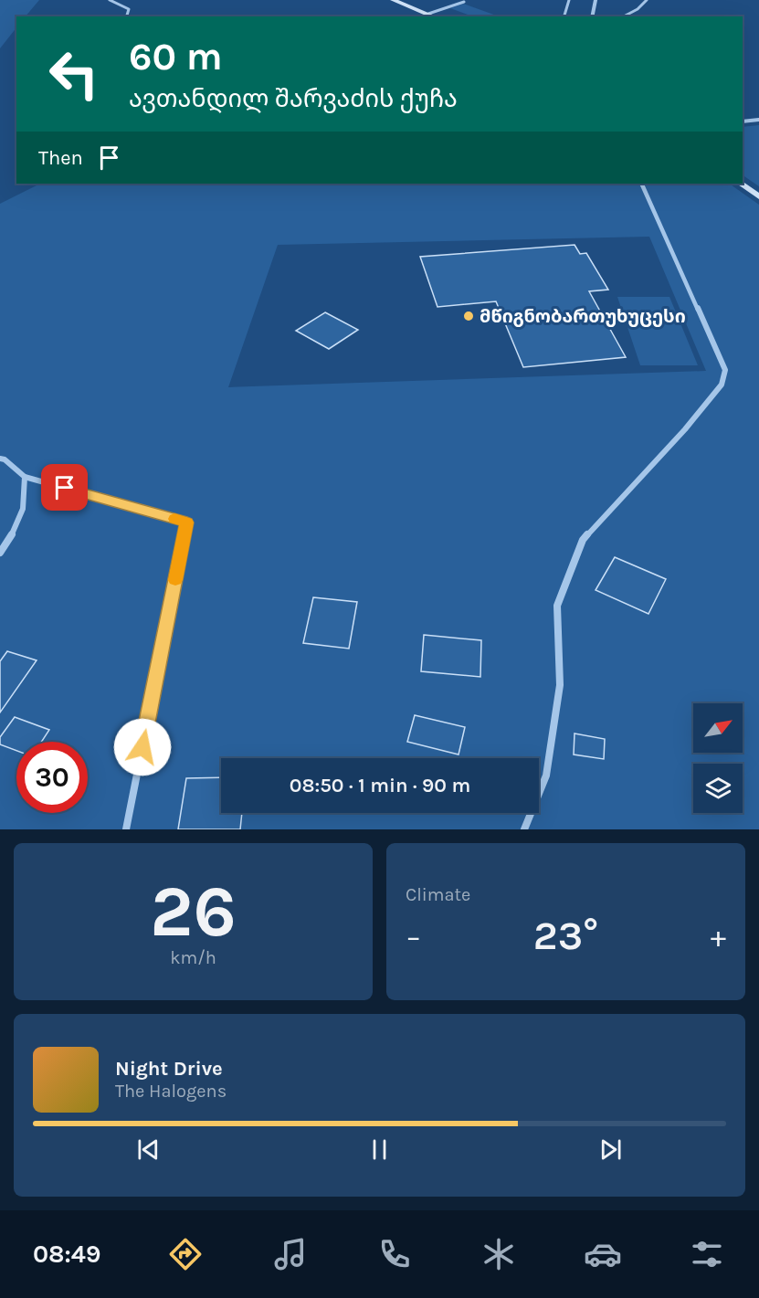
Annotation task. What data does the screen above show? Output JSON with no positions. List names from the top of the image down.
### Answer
{
  "places": ["მწიგნობართუხუცესი"],
  "north": "top right",
  "page": {
    "turn": ["60 m", "ავთანდილ შარვაძის ქუჩა"],
    "then": "Then",
    "limit": "30",
    "trip": "08:50 · 1 min · 90 m",
    "tile": [
      ["26", "km/h"],
      "Climate"
    ],
    "heat": ["−", "23°", "+"],
    "song": ["Night Drive", "The Halogens"],
    "tabs": "08:49"
  }
}
